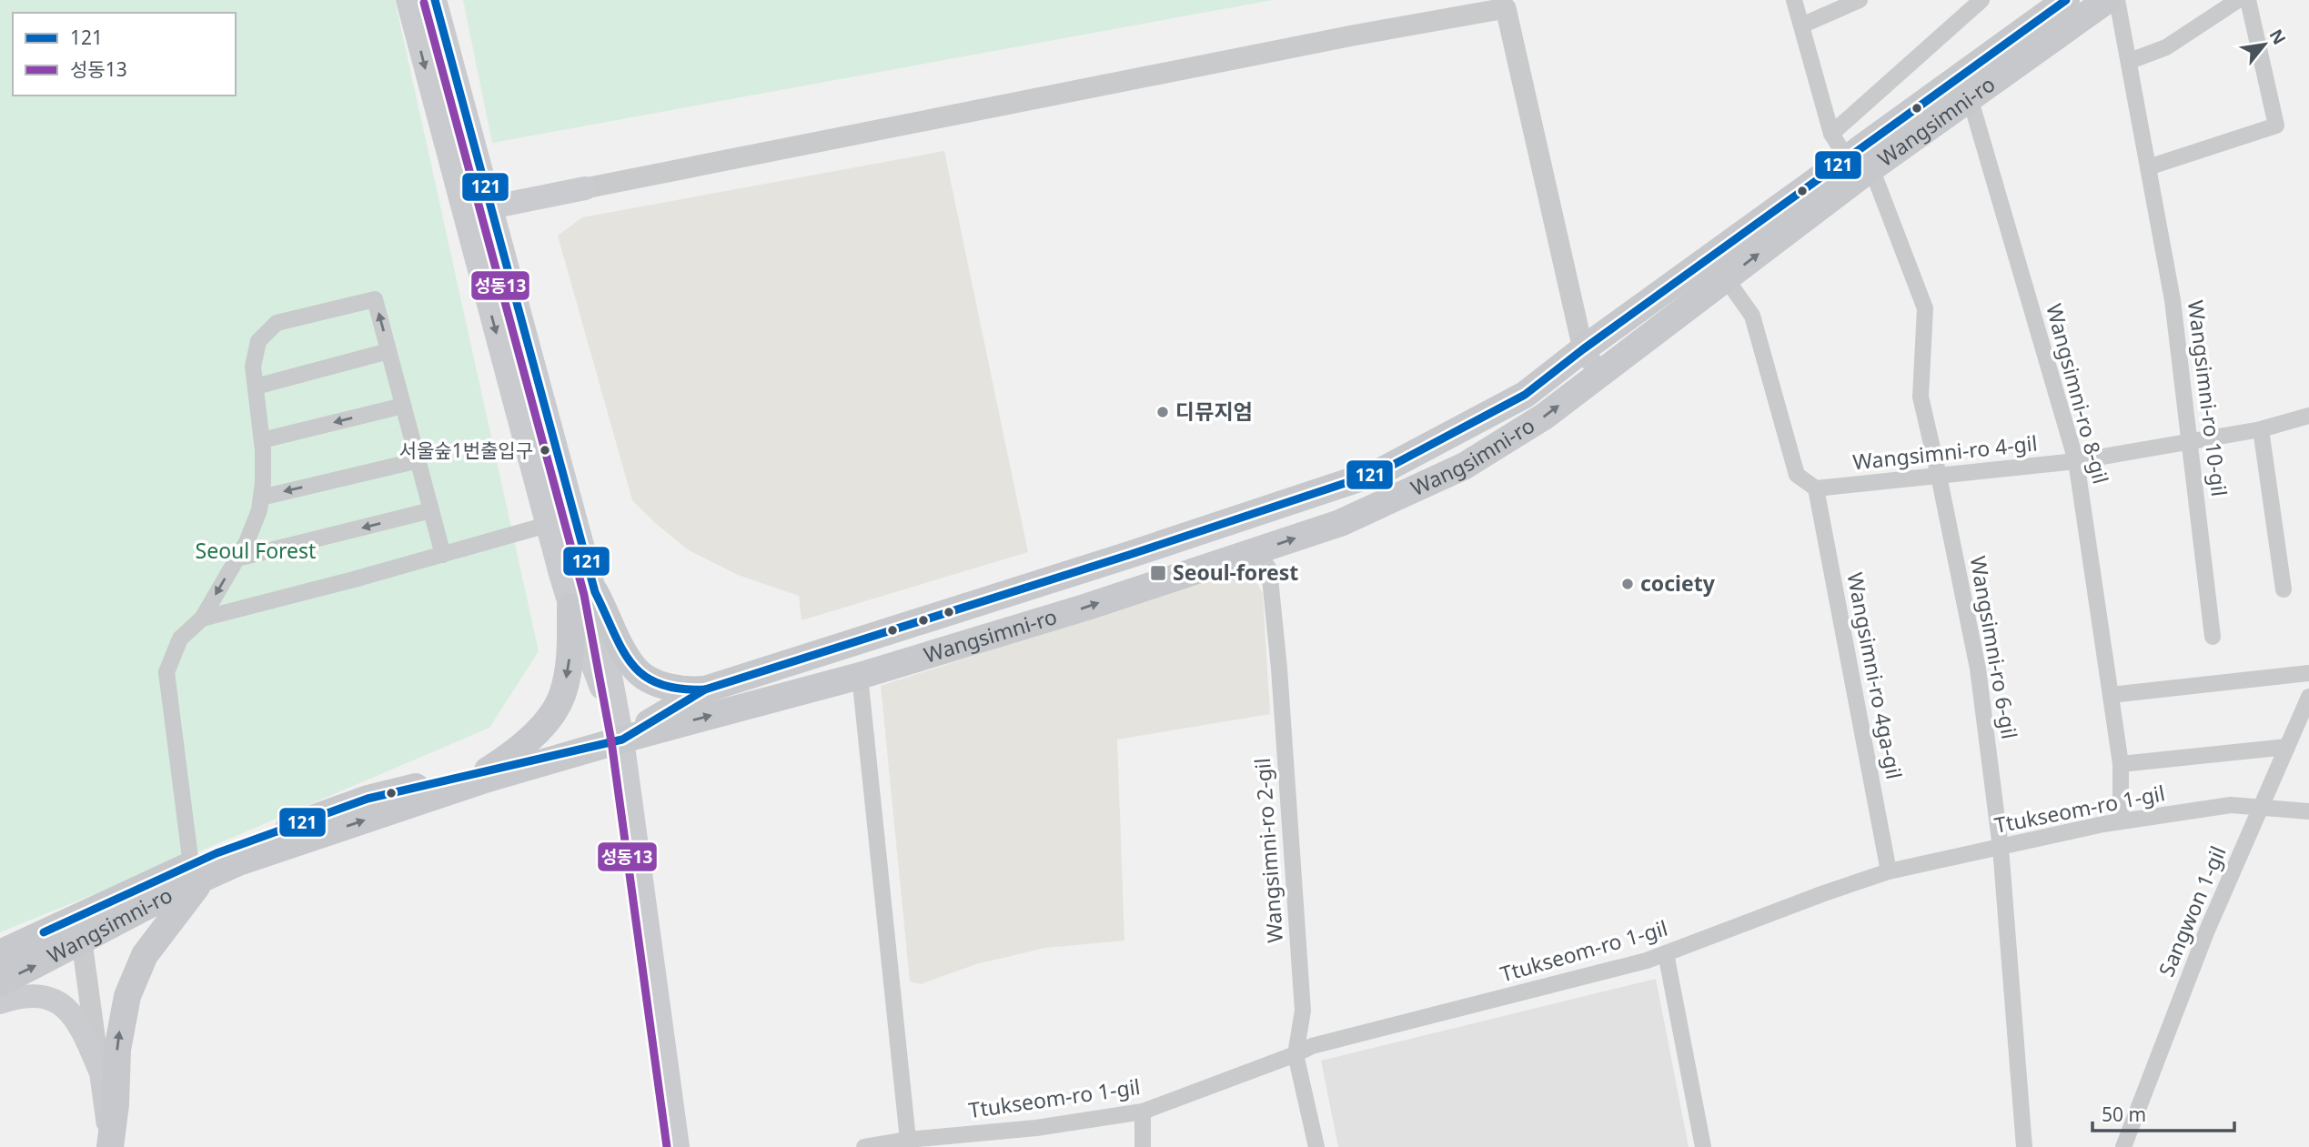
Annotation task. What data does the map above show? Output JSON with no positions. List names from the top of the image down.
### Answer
{
  "streets": {
    "main road": ["Wangsimni-ro"],
    "street": [
      "Wangsimni-ro 8-gil",
      "Wangsimni-ro 10-gil",
      "Wangsimni-ro 4-gil",
      "Wangsimni-ro 6-gil",
      "Wangsimni-ro 4ga-gil",
      "Ttukseom-ro 1-gil",
      "Wangsimni-ro 2-gil",
      "Sangwon 1-gil"
    ]
  },
  "crossings": [
    ["Wangsimni-ro", "Wangsimni-ro 8-gil"],
    ["Wangsimni-ro", "Wangsimni-ro 6-gil"],
    ["Wangsimni-ro", "Wangsimni-ro 2-gil"],
    ["Wangsimni-ro 8-gil", "Wangsimni-ro 4-gil"],
    ["Wangsimni-ro 8-gil", "Ttukseom-ro 1-gil"],
    ["Wangsimni-ro 10-gil", "Wangsimni-ro 4-gil"],
    ["Wangsimni-ro 4-gil", "Wangsimni-ro 6-gil"],
    ["Wangsimni-ro 4-gil", "Wangsimni-ro 4ga-gil"],
    ["Wangsimni-ro 6-gil", "Ttukseom-ro 1-gil"],
    ["Wangsimni-ro 4ga-gil", "Ttukseom-ro 1-gil"],
    ["Ttukseom-ro 1-gil", "Wangsimni-ro 2-gil"],
    ["Ttukseom-ro 1-gil", "Sangwon 1-gil"]
  ],
  "parks": ["Seoul Forest"],
  "places": {
    "other": ["디뮤지엄", "서울숲1번출입구", "cociety"],
    "transit": ["Seoul-forest"]
  },
  "lines": ["transit line 121", "transit line 성동13"],
  "legend": ["121", "성동13"],
  "scale_bar": "50 m",
  "north": "top right"
}
